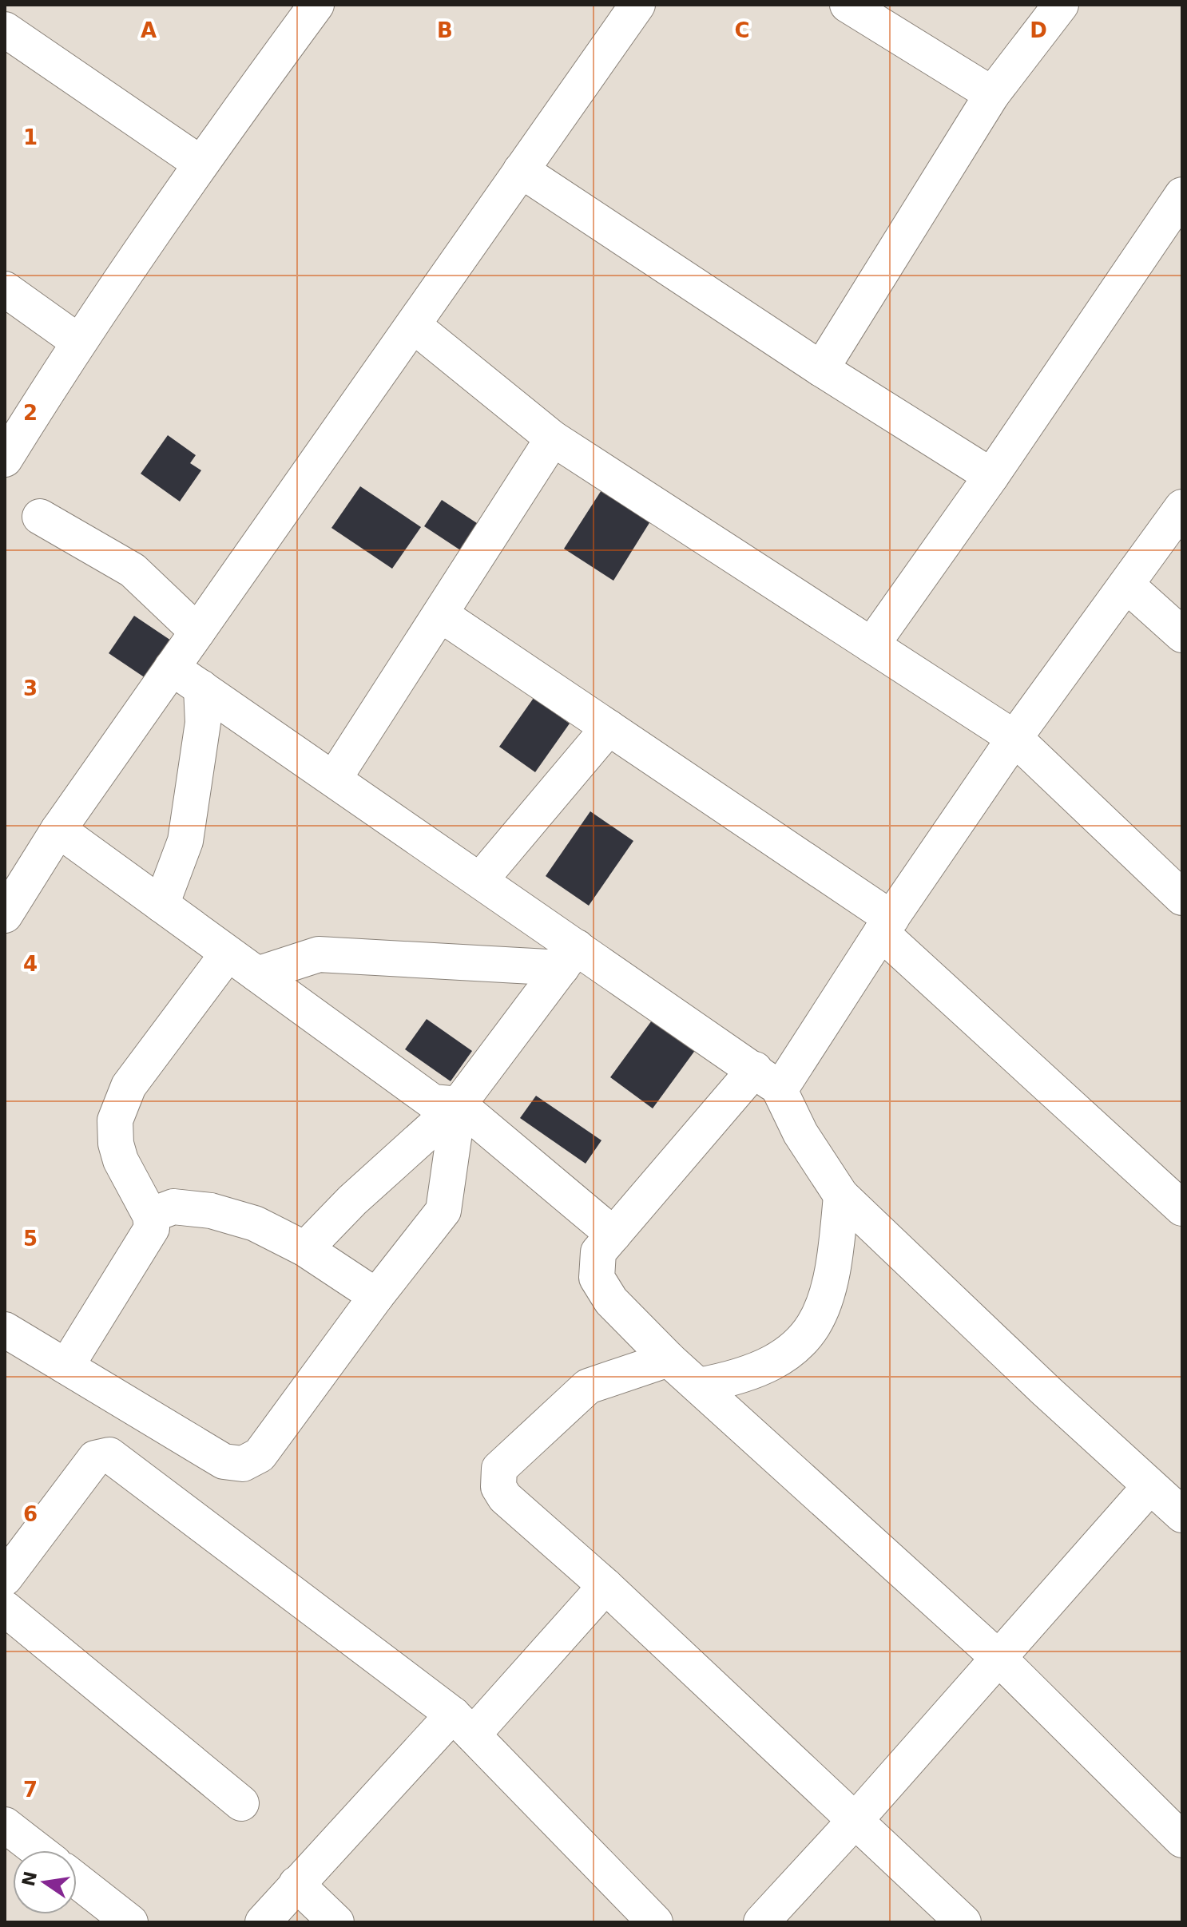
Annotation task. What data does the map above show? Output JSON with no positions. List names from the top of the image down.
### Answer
{
  "north": "left",
  "grid": {
    "columns": [
      "A",
      "B",
      "C",
      "D"
    ],
    "rows": [
      "1",
      "2",
      "3",
      "4",
      "5",
      "6",
      "7"
    ]
  }
}
